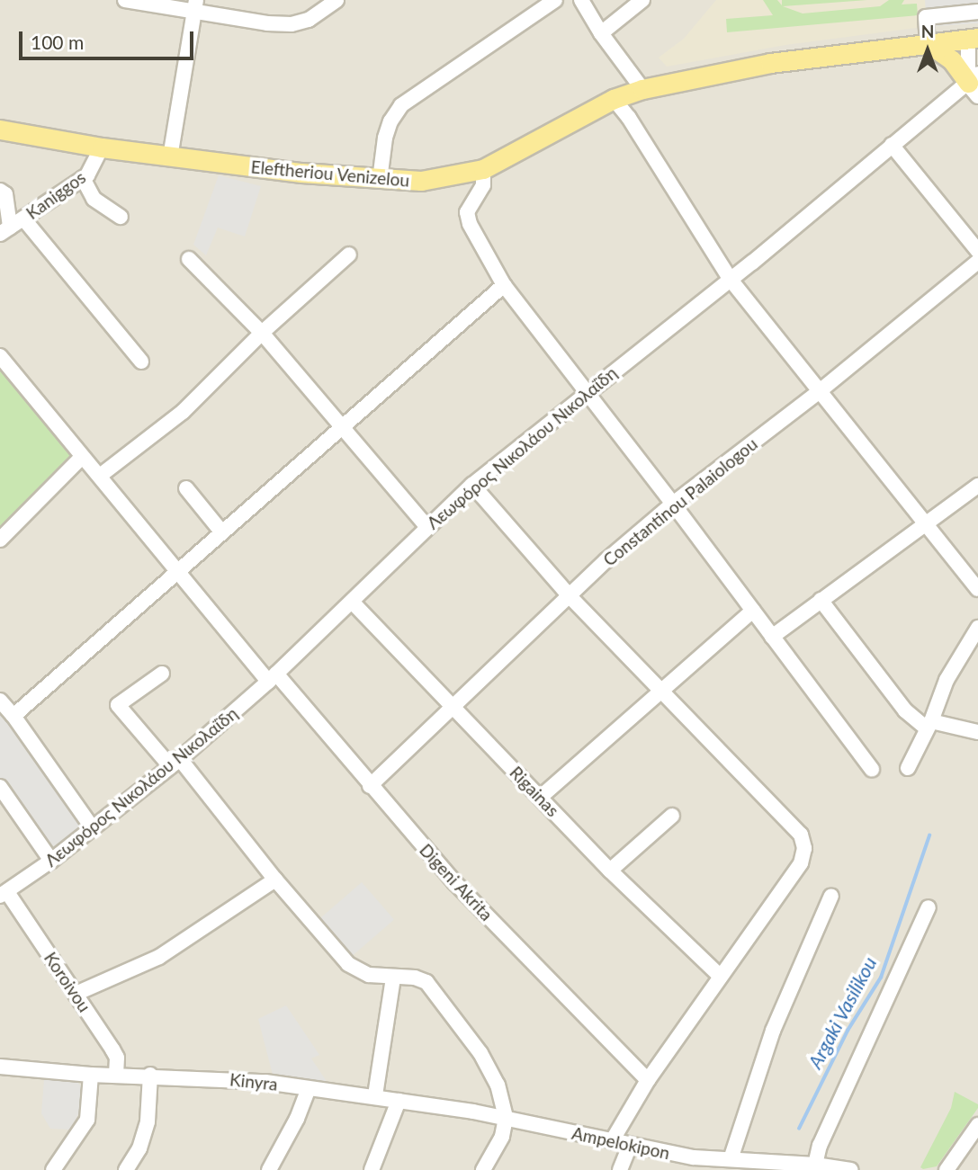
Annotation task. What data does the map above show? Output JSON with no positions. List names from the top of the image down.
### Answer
{
  "streets": {
    "main road": ["Eleftheriou Venizelou"],
    "street": [
      "Kaniggos",
      "Λεωφόρος Νικολάου Νικολαΐδη",
      "Constantinou Palaiologou",
      "Rigainas",
      "Digeni Akrita",
      "Koroivou",
      "Kinyra",
      "Ampelokipon"
    ]
  },
  "crossings": [
    ["Eleftheriou Venizelou", "Kaniggos"],
    ["Λεωφόρος Νικολάου Νικολαΐδη", "Rigainas"],
    ["Λεωφόρος Νικολάου Νικολαΐδη", "Digeni Akrita"],
    ["Λεωφόρος Νικολάου Νικολαΐδη", "Koroivou"],
    ["Constantinou Palaiologou", "Rigainas"],
    ["Constantinou Palaiologou", "Digeni Akrita"],
    ["Koroivou", "Kinyra"],
    ["Kinyra", "Ampelokipon"]
  ],
  "water": ["Argaki Vasilikou"],
  "scale_bar": "100 m",
  "north": "top"
}
